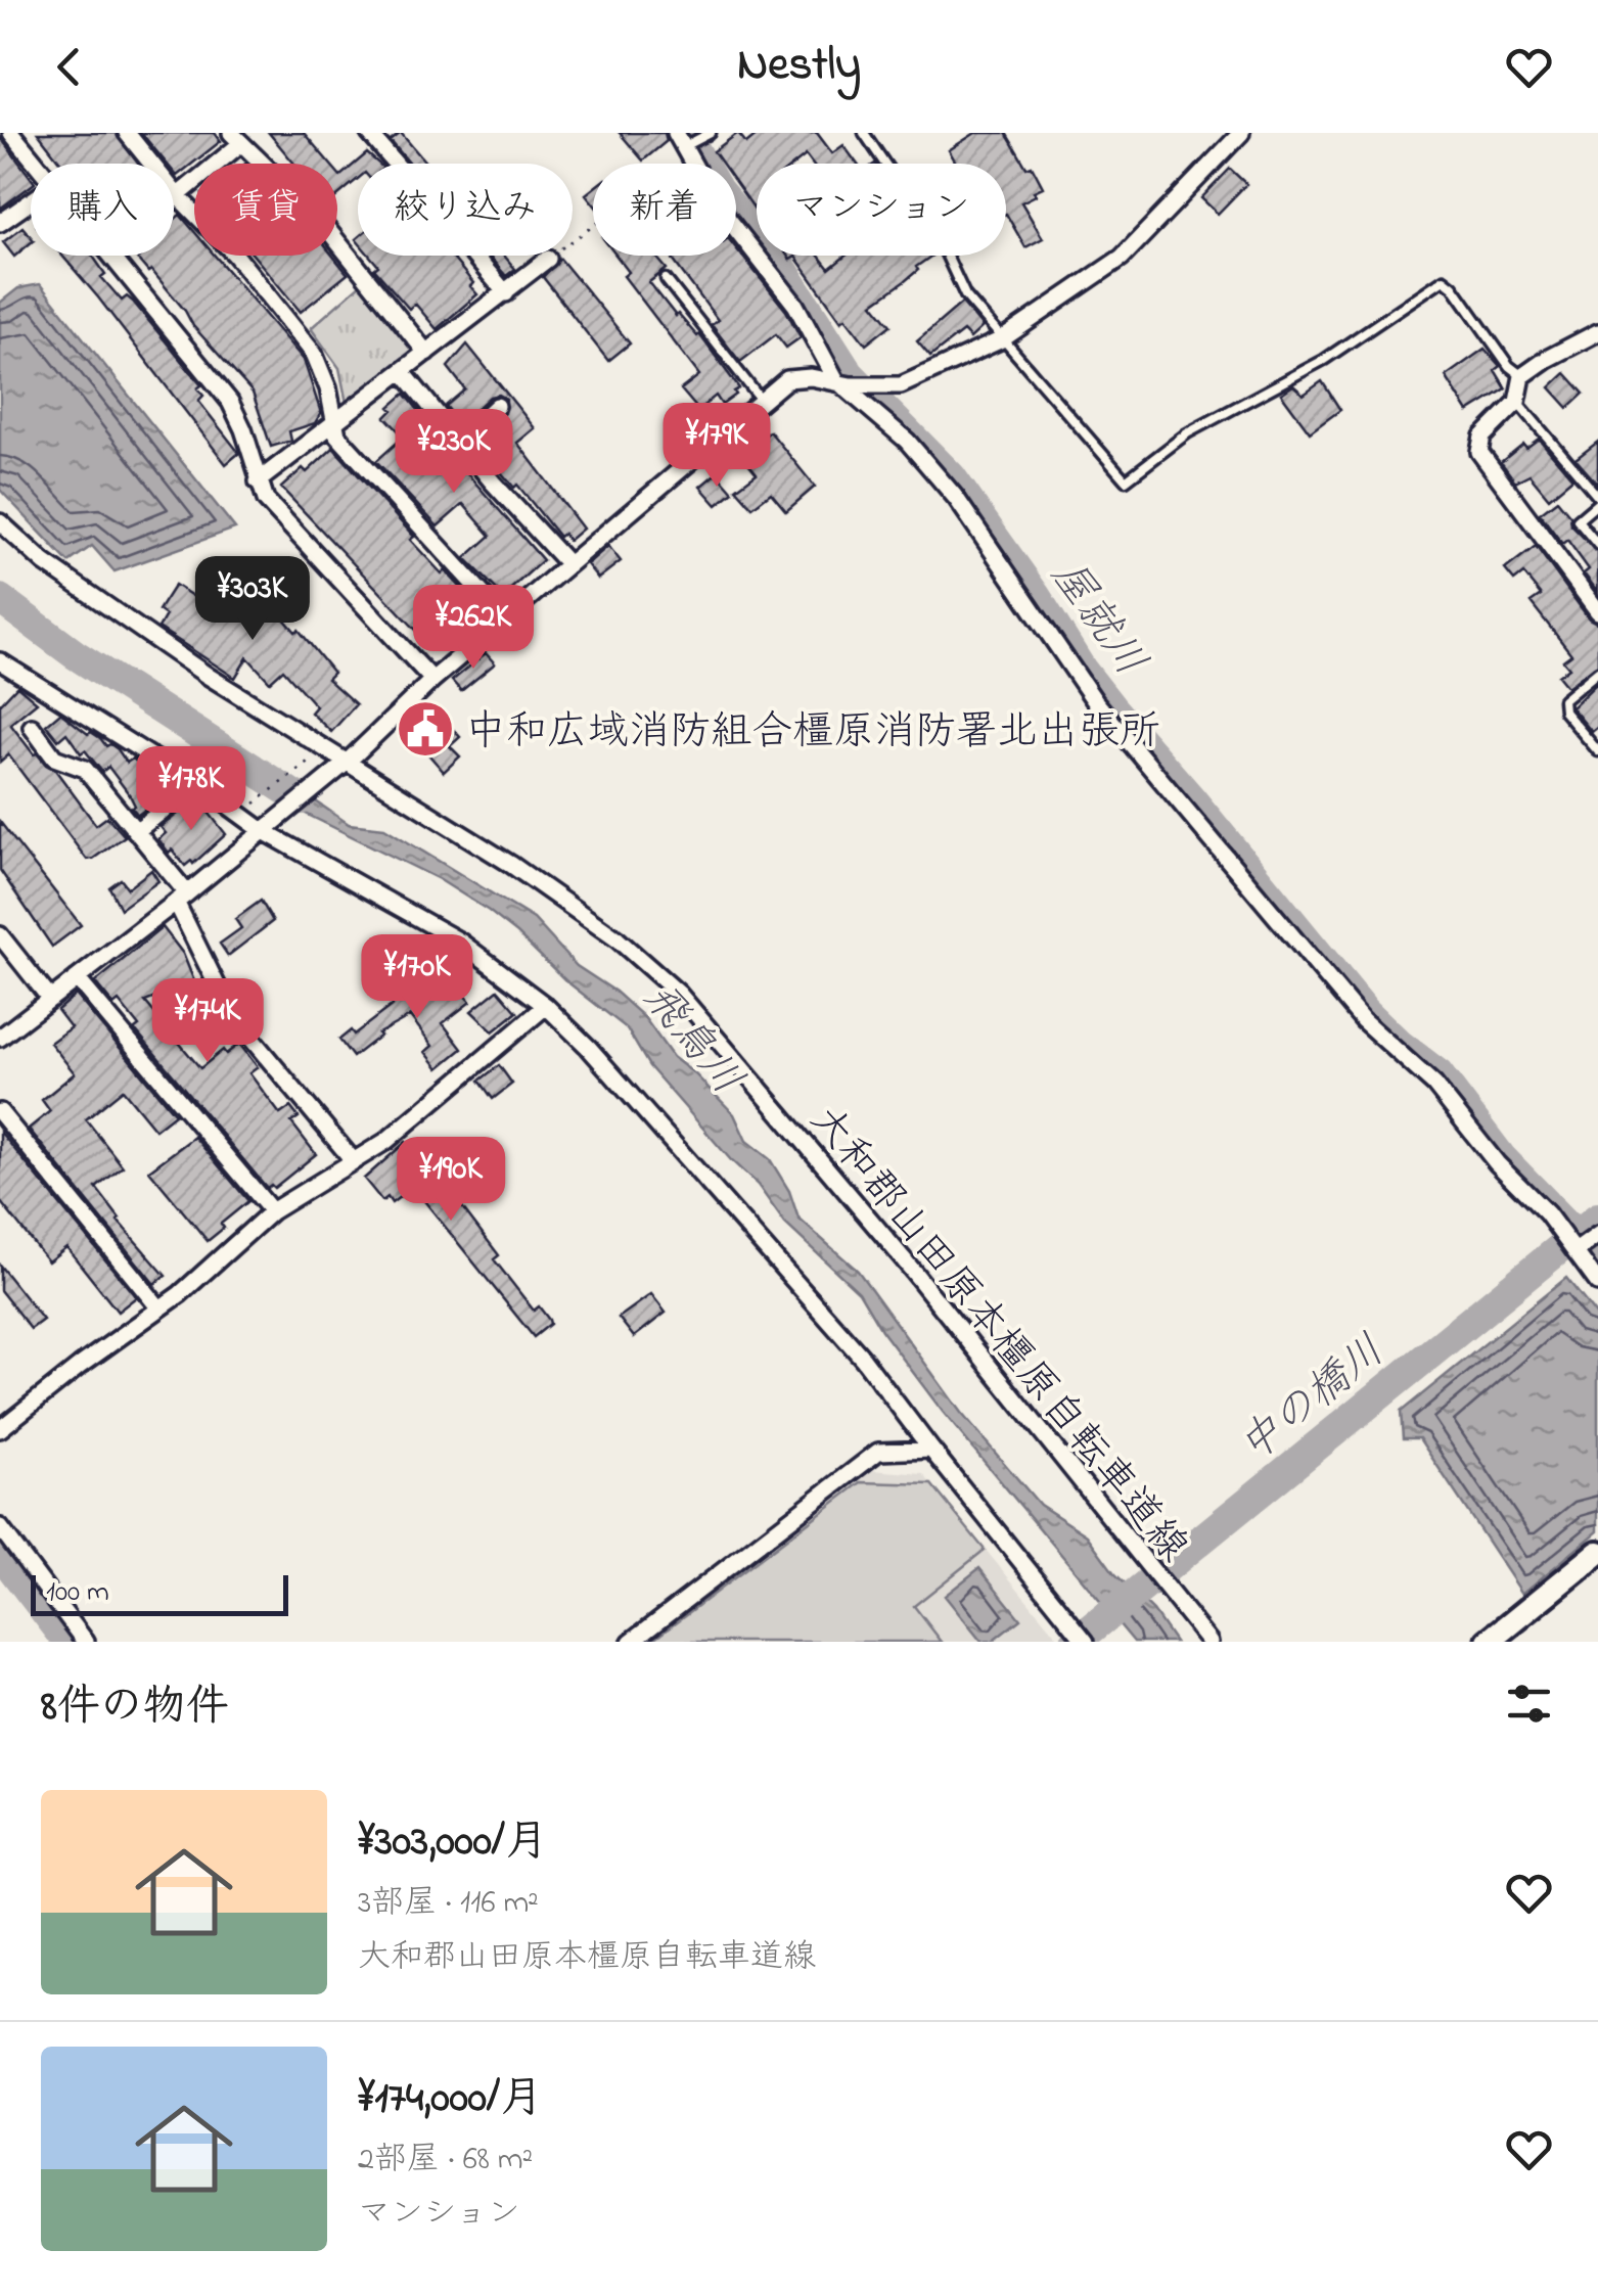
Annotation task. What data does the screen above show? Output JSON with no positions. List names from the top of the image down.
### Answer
{
  "streets": {
    "street": ["大和郡山田原本橿原自転車道線"]
  },
  "water": ["屋就川", "飛鳥川", "中の橋川"],
  "places": {
    "public building": ["中和広域消防組合橿原消防署北出張所"]
  },
  "scale_bar": "100 m",
  "page": {
    "header": "Nestly",
    "chip": [
      "購入",
      "賃貸",
      "絞り込み",
      "新着",
      "マンション"
    ],
    "price": [
      "¥179K",
      "¥230K",
      "¥303K",
      "¥262K",
      "¥178K",
      "¥170K",
      "¥174K",
      "¥190K"
    ],
    "scale": "100 m",
    "heading": "8件の物件",
    "list": [
      {
        "name": "¥303,000/月",
        "note": "3部屋 · 116 m² · 大和郡山田原本橿原自転車道線"
      },
      {
        "name": "¥174,000/月",
        "note": "2部屋 · 68 m² · マンション"
      }
    ]
  }
}
